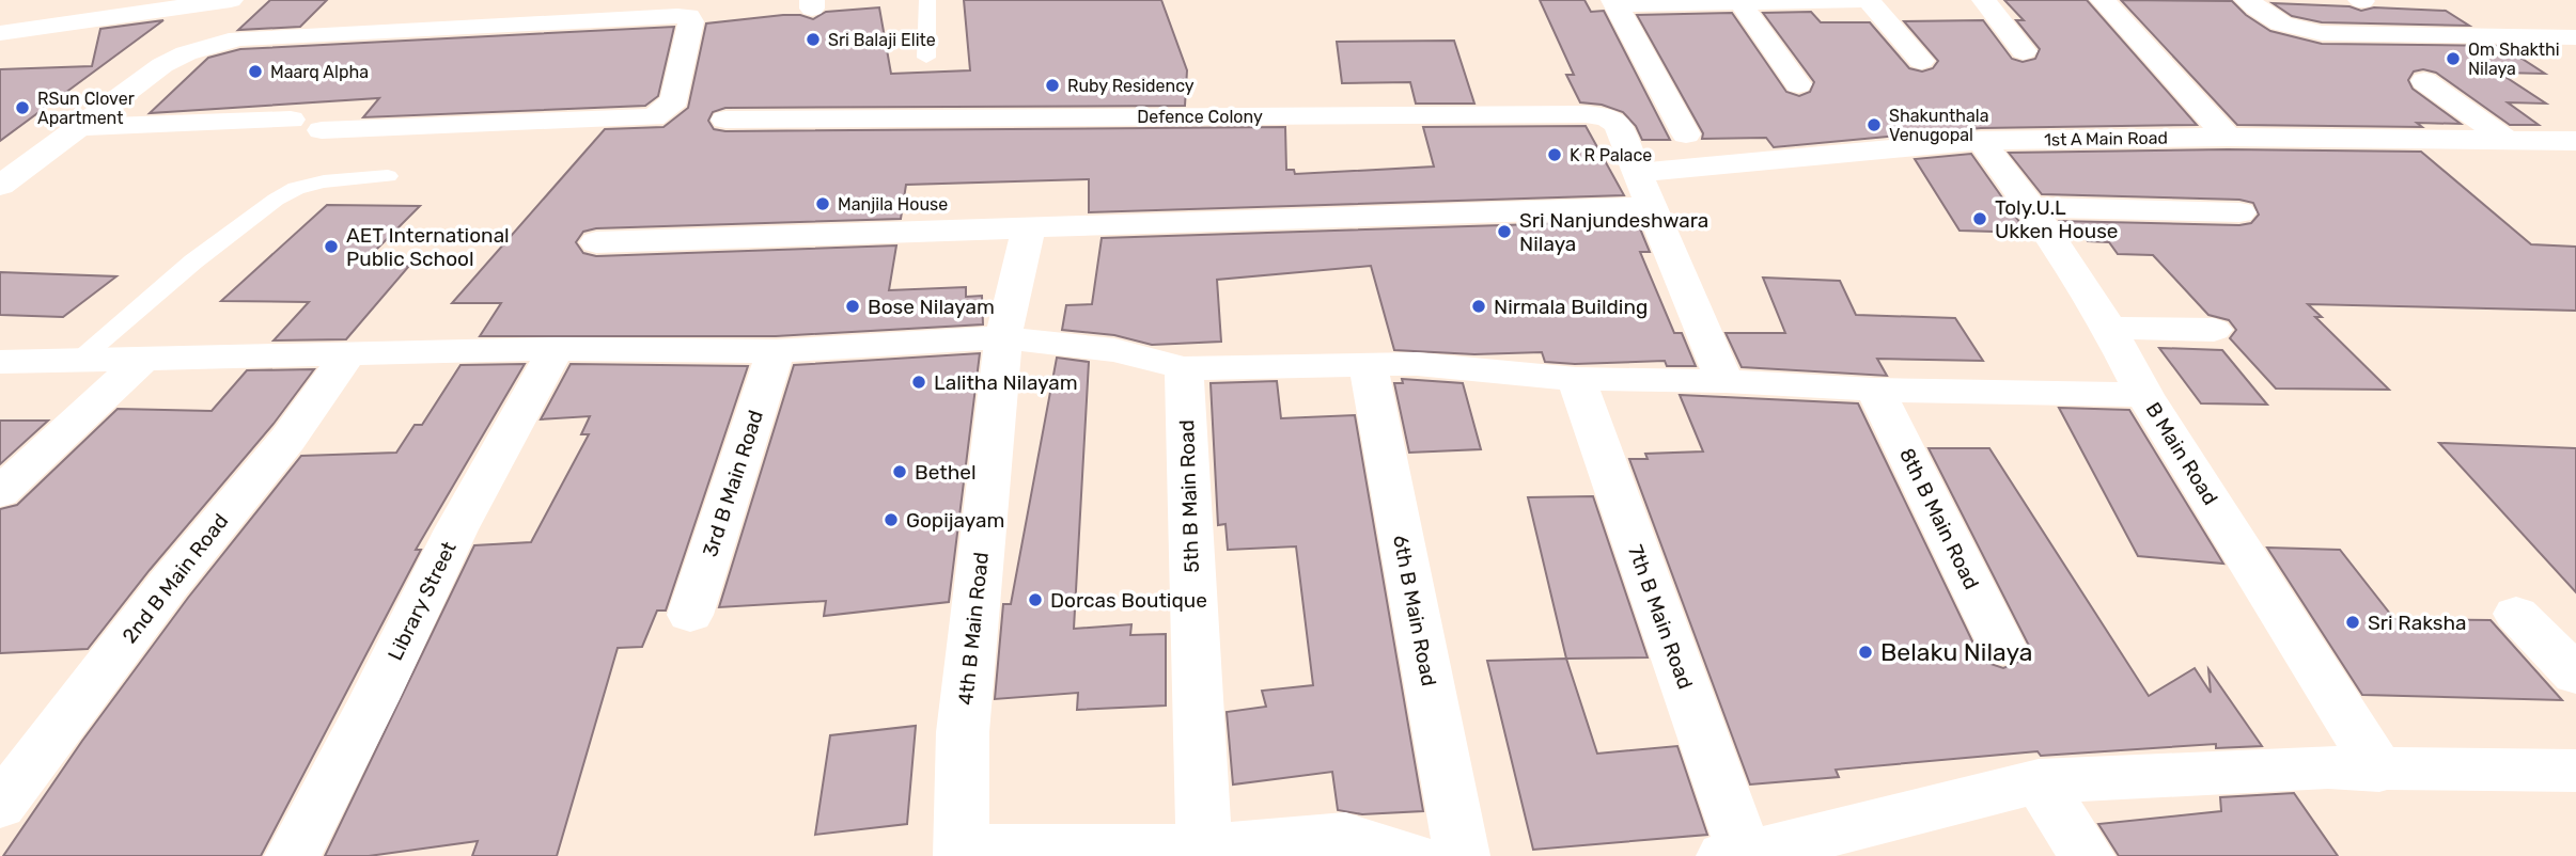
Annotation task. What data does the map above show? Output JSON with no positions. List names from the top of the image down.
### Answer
{
  "streets": {
    "street": [
      "Defence Colony",
      "1st A Main Road",
      "B Main Road",
      "3rd B Main Road",
      "5th B Main Road",
      "8th B Main Road",
      "2nd B Main Road",
      "Library Street",
      "6th B Main Road",
      "7th B Main Road",
      "4th B Main Road"
    ]
  },
  "crossings": [
    ["Defence Colony", "1st A Main Road"],
    ["1st A Main Road", "B Main Road"]
  ],
  "places": [
    "Sri Balaji Elite",
    "Om Shakthi Nilaya",
    "Maarq Alpha",
    "Ruby Residency",
    "RSun Clover Apartment",
    "Shakunthala Venugopal",
    "K R Palace",
    "Manjila House",
    "Toly.U.L Ukken House",
    "Sri Nanjundeshwara Nilaya",
    "AET International Public School",
    "Bose Nilayam",
    "Nirmala Building",
    "Lalitha Nilayam",
    "Bethel",
    "Gopijayam",
    "Dorcas Boutique",
    "Sri Raksha",
    "Belaku Nilaya"
  ]
}
